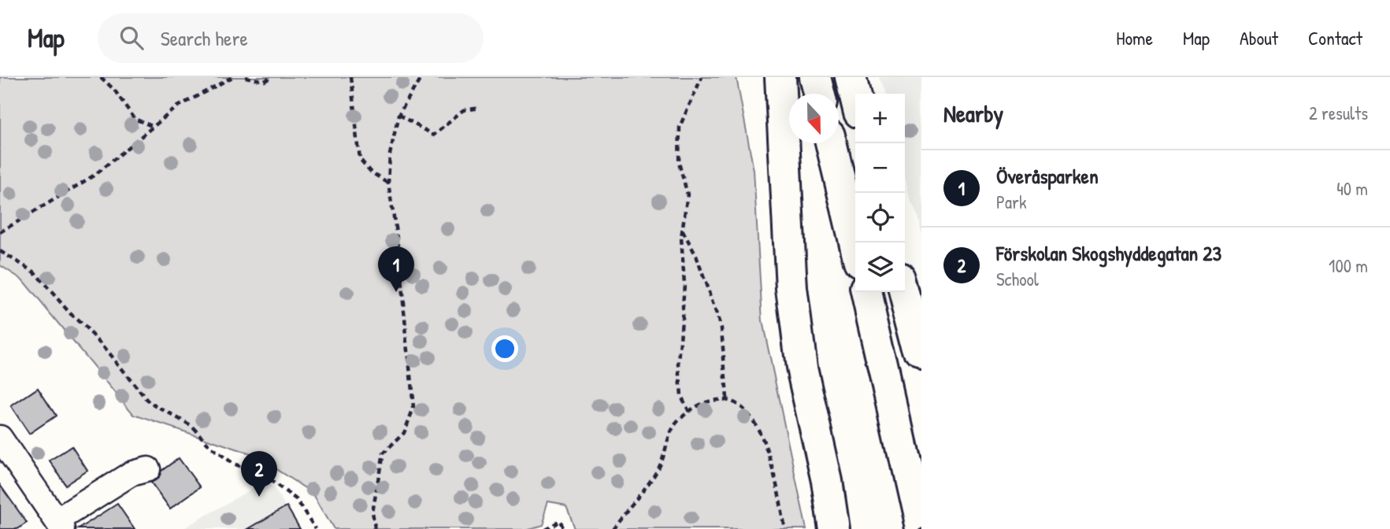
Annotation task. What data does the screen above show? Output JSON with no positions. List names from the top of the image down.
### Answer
{
  "north": "bottom",
  "page": {
    "header": "Map",
    "search": "Search here",
    "nav": [
      "Home",
      "Map",
      "About",
      "Contact"
    ],
    "heading": ["Nearby", "2 results"],
    "map_buttons": ["+", "−"],
    "list": [
      {
        "mark": "1",
        "name": "Överåsparken",
        "note": "Park",
        "value": "40 m"
      },
      {
        "mark": "2",
        "name": "Förskolan Skogshyddegatan 23",
        "note": "School",
        "value": "100 m"
      }
    ],
    "pins": ["1", "2"]
  }
}
